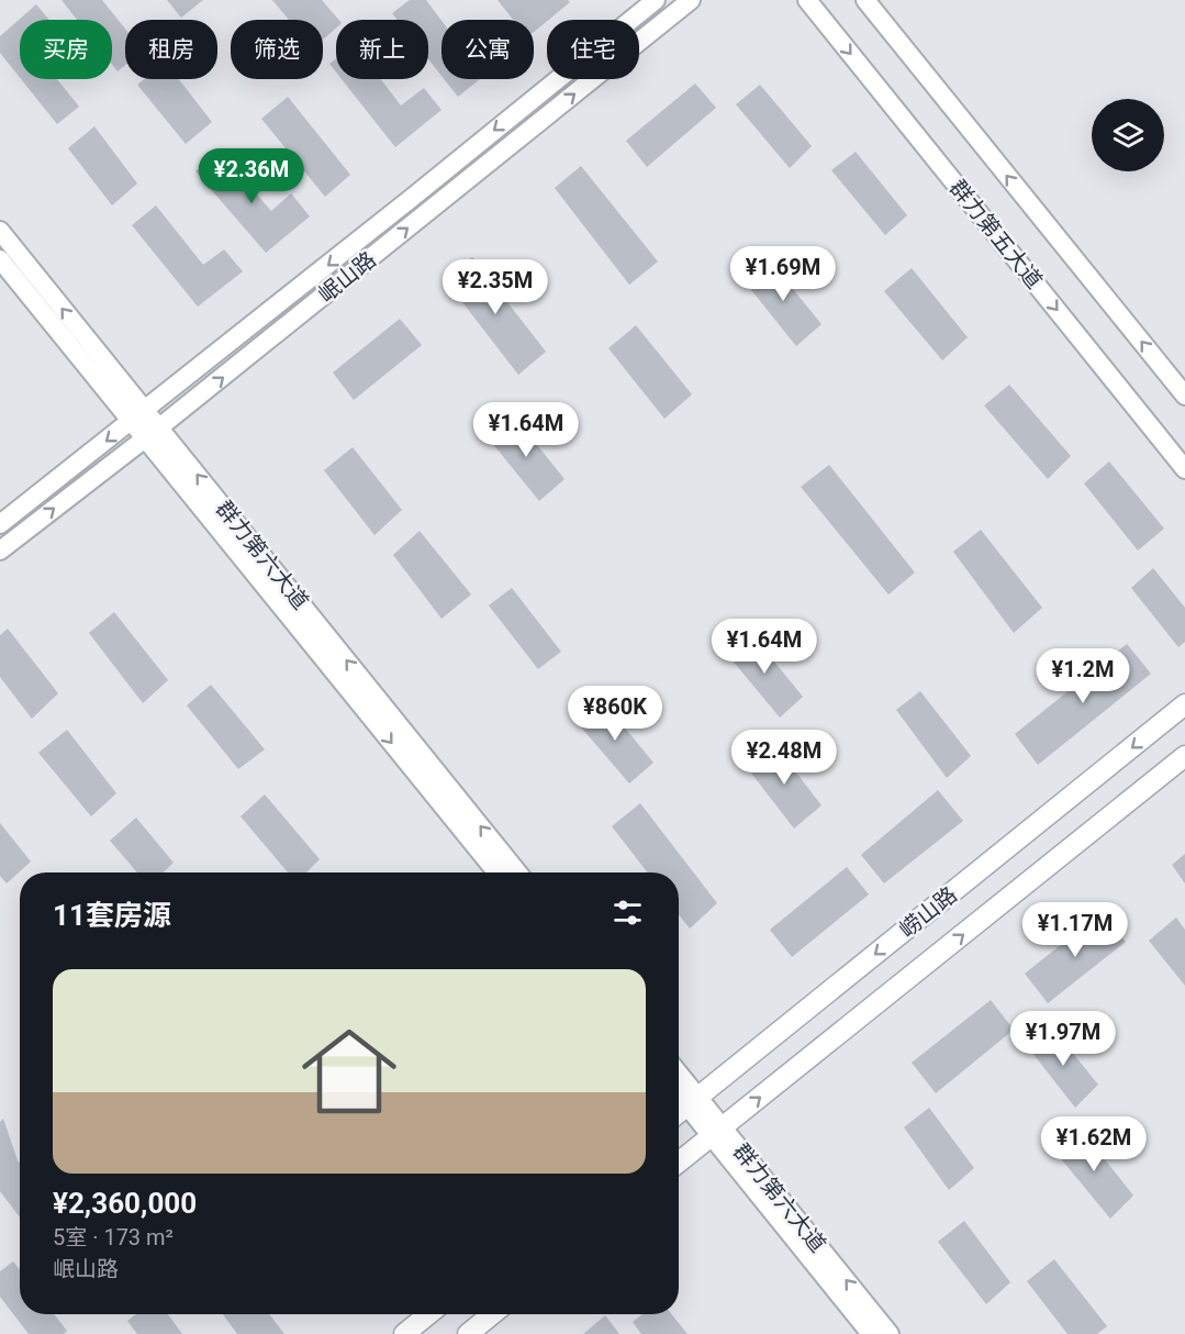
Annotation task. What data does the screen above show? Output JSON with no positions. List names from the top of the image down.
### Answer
{
  "streets": {
    "main road": [
      "群力第五大道",
      "岷山路",
      "群力第六大道",
      "崂山路"
    ]
  },
  "crossings": [
    ["岷山路", "群力第六大道"],
    ["群力第六大道", "崂山路"]
  ],
  "page": {
    "chip": [
      "买房",
      "租房",
      "筛选",
      "新上",
      "公寓",
      "住宅"
    ],
    "price": [
      "¥2.36M",
      "¥1.69M",
      "¥2.35M",
      "¥1.64M",
      "¥1.64M",
      "¥1.2M",
      "¥860K",
      "¥2.48M",
      "¥1.17M",
      "¥1.97M",
      "¥1.62M"
    ],
    "heading": "11套房源",
    "list": [
      {
        "name": "¥2,360,000",
        "note": "5室 · 173 m² · 岷山路"
      }
    ]
  }
}
